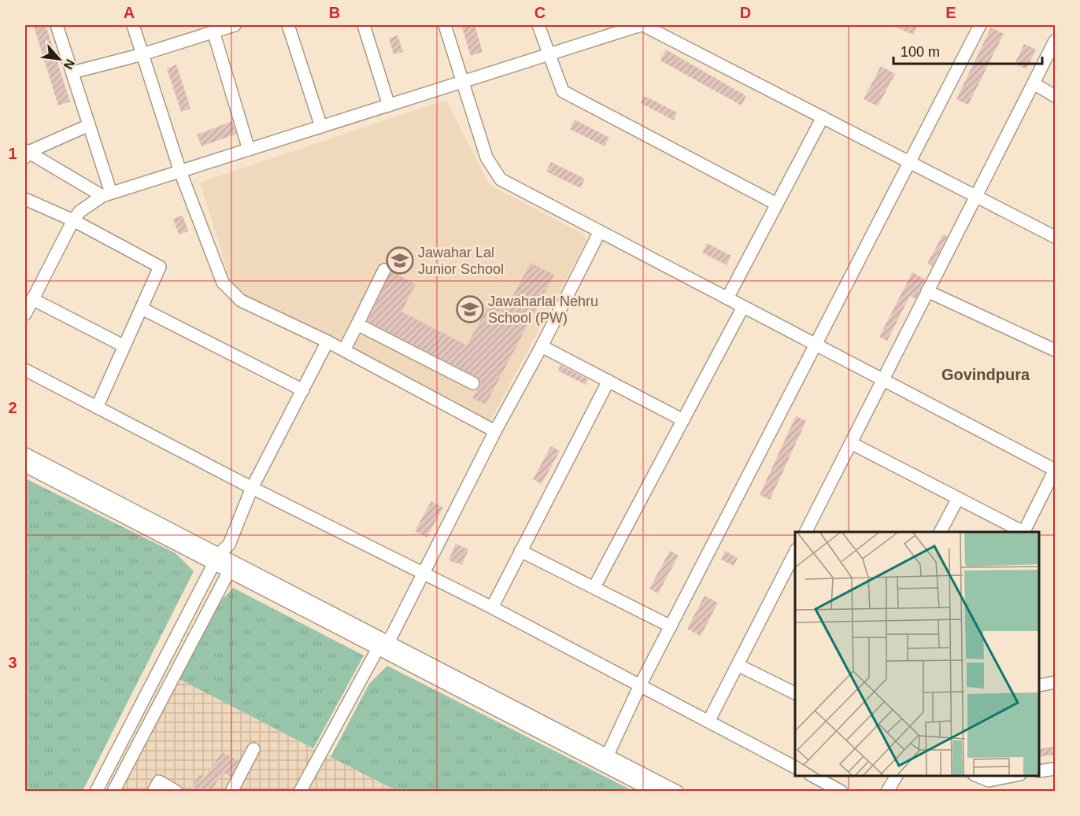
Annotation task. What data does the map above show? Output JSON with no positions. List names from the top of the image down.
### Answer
{
  "districts": ["Govindpura"],
  "places": {
    "school or university": ["Jawahar Lal Junior School", "Jawaharlal Nehru School (PW)"]
  },
  "scale_bar": "100 m",
  "north": "bottom right",
  "grid": {
    "columns": [
      "A",
      "B",
      "C",
      "D",
      "E"
    ],
    "rows": ["1", "2", "3"]
  }
}
